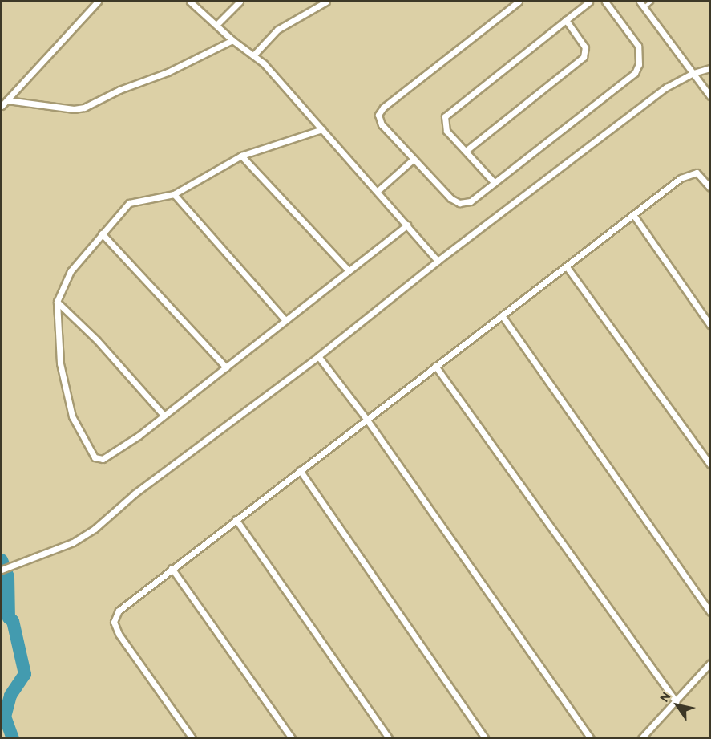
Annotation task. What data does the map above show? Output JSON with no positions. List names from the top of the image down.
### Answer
{
  "north": "top left"
}
